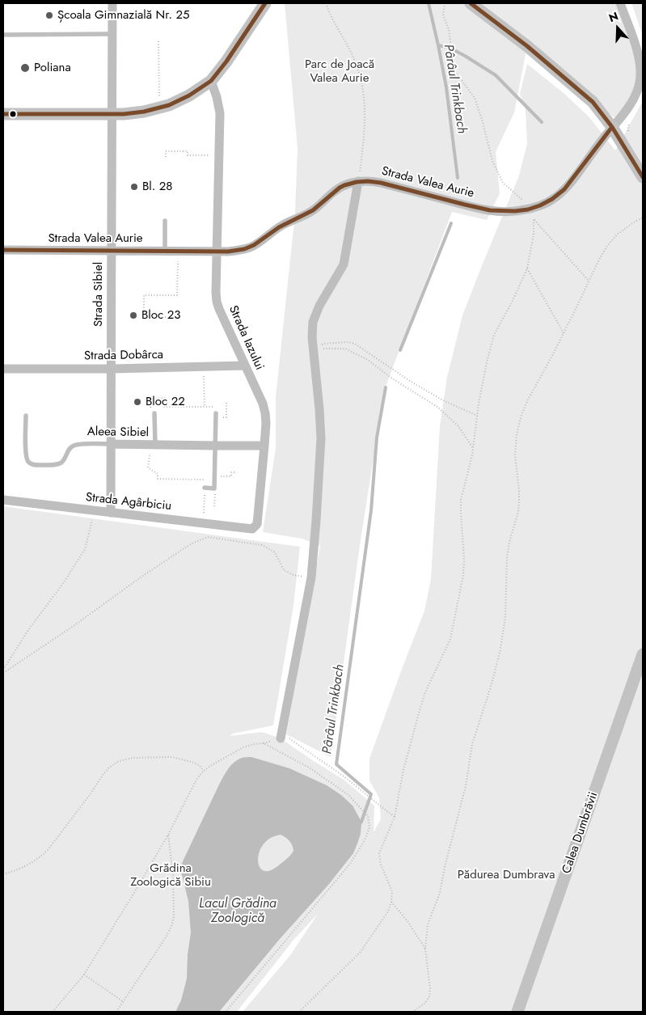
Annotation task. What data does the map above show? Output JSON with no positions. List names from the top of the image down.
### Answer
{
  "streets": {
    "street": [
      "Strada Valea Aurie",
      "Strada Sibiel",
      "Strada Iazului",
      "Strada Dobârca",
      "Aleea Sibiel",
      "Strada Agârbiciu",
      "Calea Dumbrăvii"
    ]
  },
  "crossings": [
    ["Strada Valea Aurie", "Strada Sibiel"],
    ["Strada Valea Aurie", "Strada Iazului"],
    ["Strada Sibiel", "Strada Dobârca"],
    ["Strada Sibiel", "Aleea Sibiel"],
    ["Strada Sibiel", "Strada Agârbiciu"],
    ["Strada Iazului", "Strada Dobârca"],
    ["Strada Iazului", "Aleea Sibiel"],
    ["Strada Iazului", "Strada Agârbiciu"]
  ],
  "water": ["Pârâul Trinkbach", "Lacul Grădina Zoologică"],
  "parks": ["Parc de Joacă Valea Aurie", "Grădina Zoologică Sibiu", "Pădurea Dumbrava"],
  "places": [
    "Școala Gimnazială Nr. 25",
    "Poliana",
    "Bl. 28",
    "Bloc 23",
    "Bloc 22"
  ],
  "north": "top"
}
